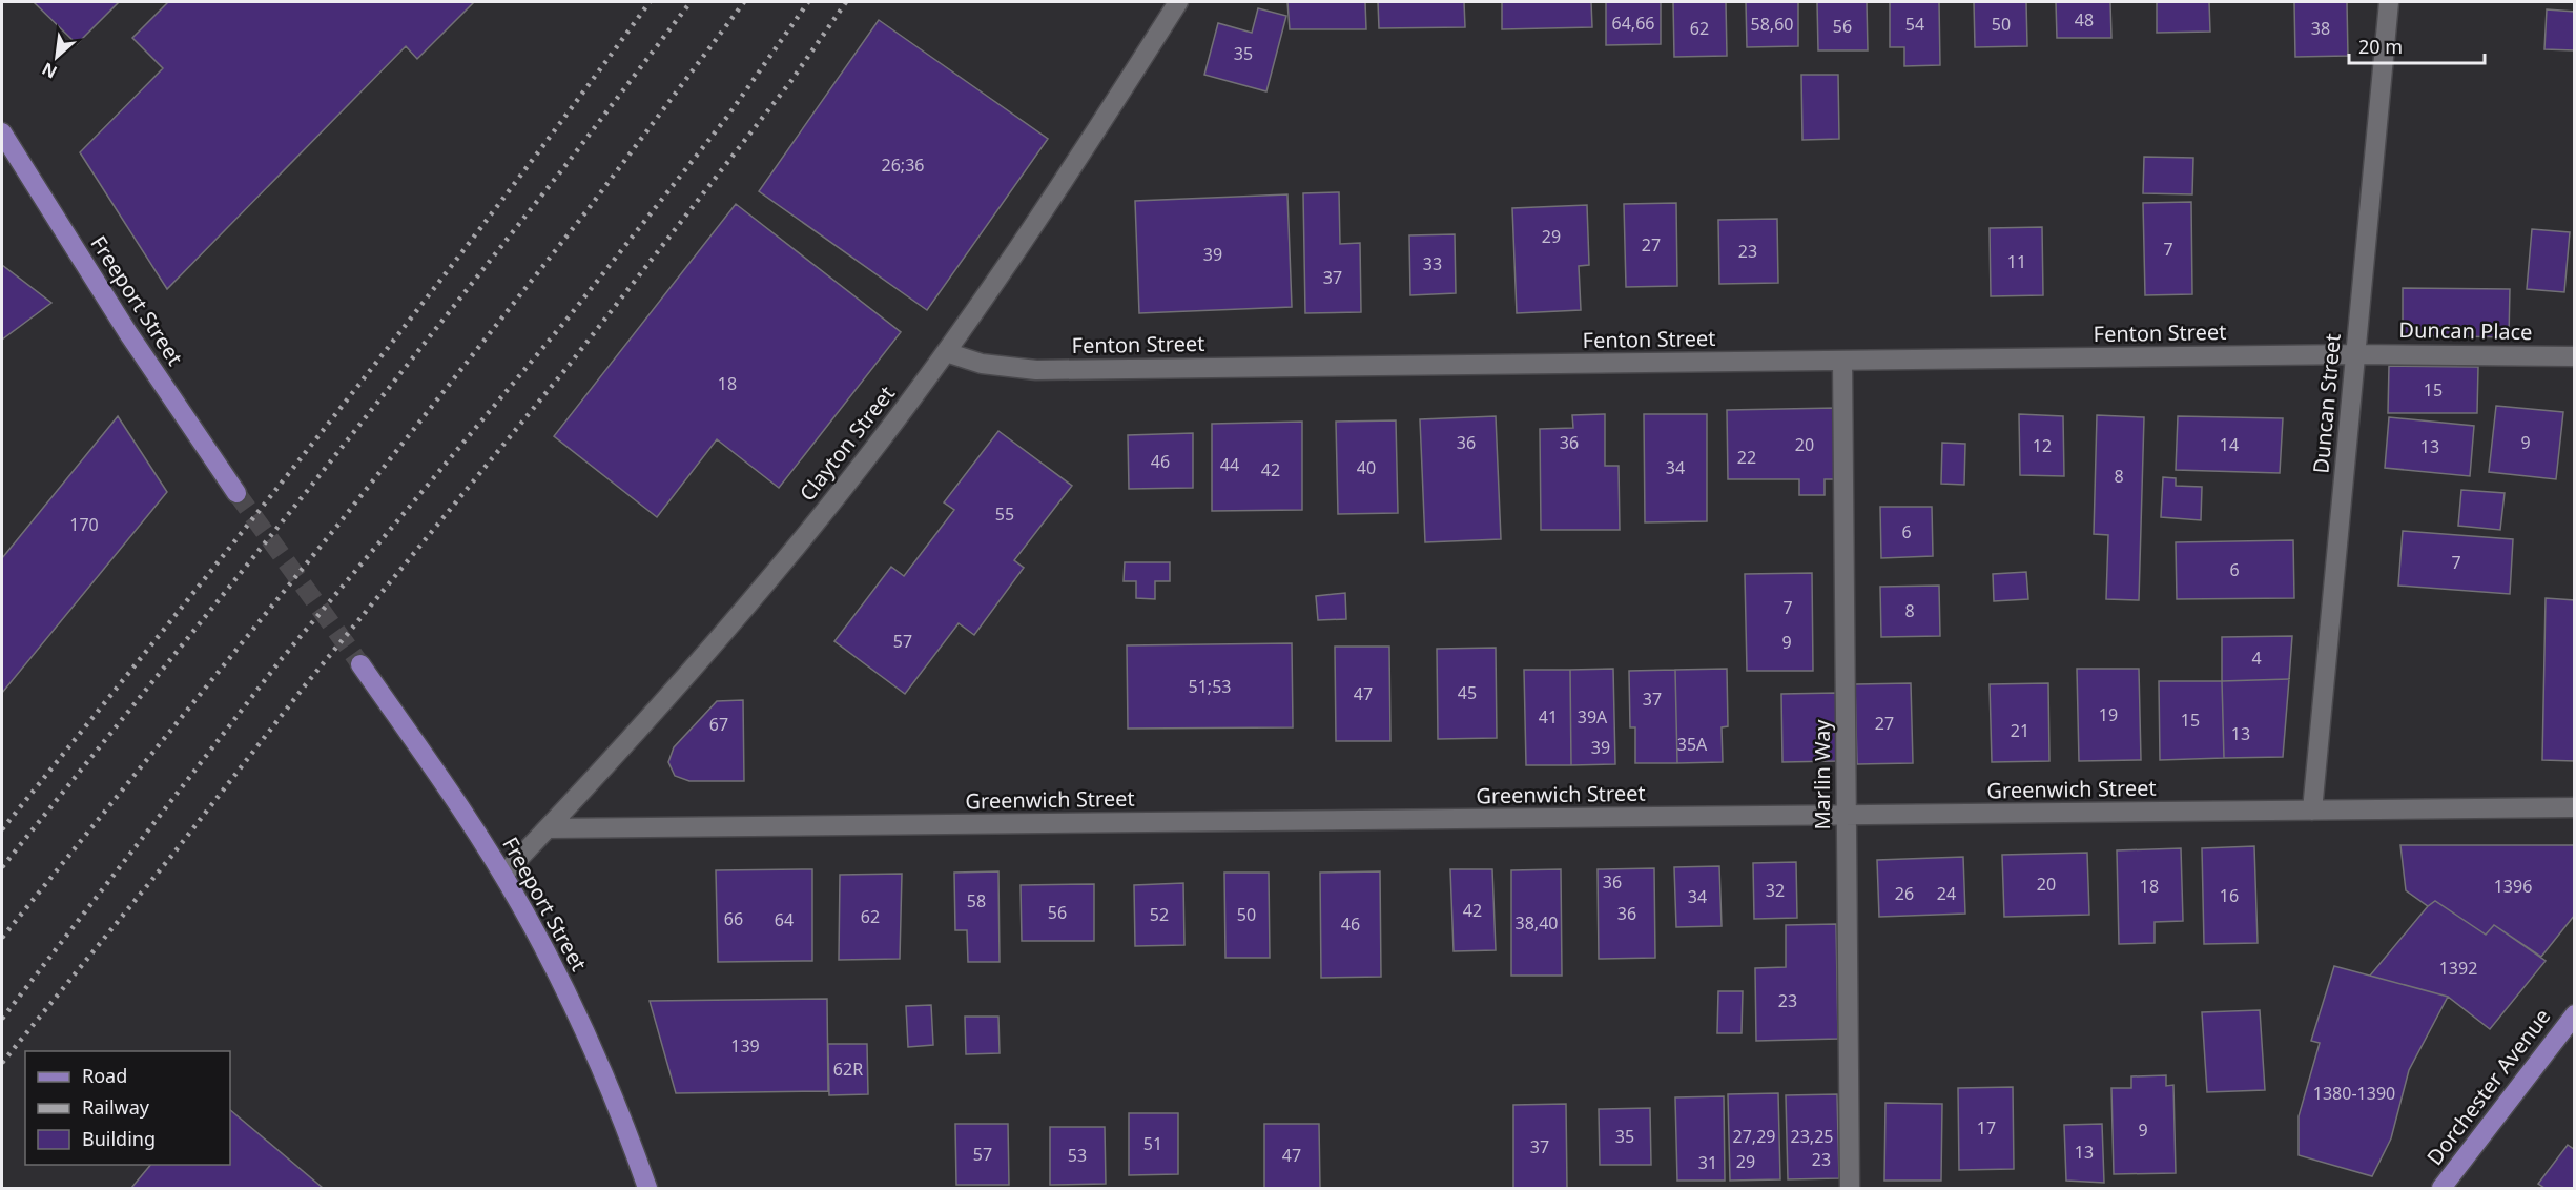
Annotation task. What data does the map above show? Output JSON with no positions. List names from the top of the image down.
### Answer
{
  "streets": {
    "main road": ["Freeport Street", "Dorchester Avenue"],
    "street": [
      "Duncan Place",
      "Fenton Street",
      "Duncan Street",
      "Clayton Street",
      "Marlin Way",
      "Greenwich Street"
    ]
  },
  "crossings": [
    ["Freeport Street", "Clayton Street"],
    ["Duncan Place", "Fenton Street"],
    ["Duncan Place", "Duncan Street"],
    ["Fenton Street", "Duncan Street"],
    ["Fenton Street", "Clayton Street"],
    ["Fenton Street", "Marlin Way"],
    ["Duncan Street", "Greenwich Street"],
    ["Clayton Street", "Greenwich Street"],
    ["Marlin Way", "Greenwich Street"]
  ],
  "house_numbers": [
    "48",
    "64,66",
    "58,60",
    "54",
    "50",
    "56",
    "62",
    "38",
    "35",
    "26;36",
    "29",
    "27",
    "7",
    "23",
    "39",
    "11",
    "33",
    "37",
    "18",
    "15",
    "36",
    "36",
    "9",
    "20",
    "14",
    "12",
    "13",
    "22",
    "46",
    "44",
    "40",
    "34",
    "42",
    "8",
    "55",
    "170",
    "6",
    "7",
    "6",
    "7",
    "8",
    "57",
    "9",
    "4",
    "51;53",
    "45",
    "47",
    "37",
    "19",
    "41",
    "39A",
    "15",
    "27",
    "67",
    "21",
    "13",
    "35A",
    "39",
    "36",
    "20",
    "18",
    "1396",
    "32",
    "26",
    "24",
    "16",
    "34",
    "58",
    "42",
    "56",
    "36",
    "52",
    "50",
    "62",
    "66",
    "64",
    "38,40",
    "46",
    "1392",
    "23",
    "139",
    "62R",
    "1380-1390",
    "17",
    "9",
    "35",
    "27,29",
    "23,25",
    "51",
    "37",
    "13",
    "57",
    "53",
    "47",
    "23",
    "29",
    "31"
  ],
  "legend": ["Road", "Railway", "Building"],
  "scale_bar": "20 m",
  "north": "bottom left"
}
